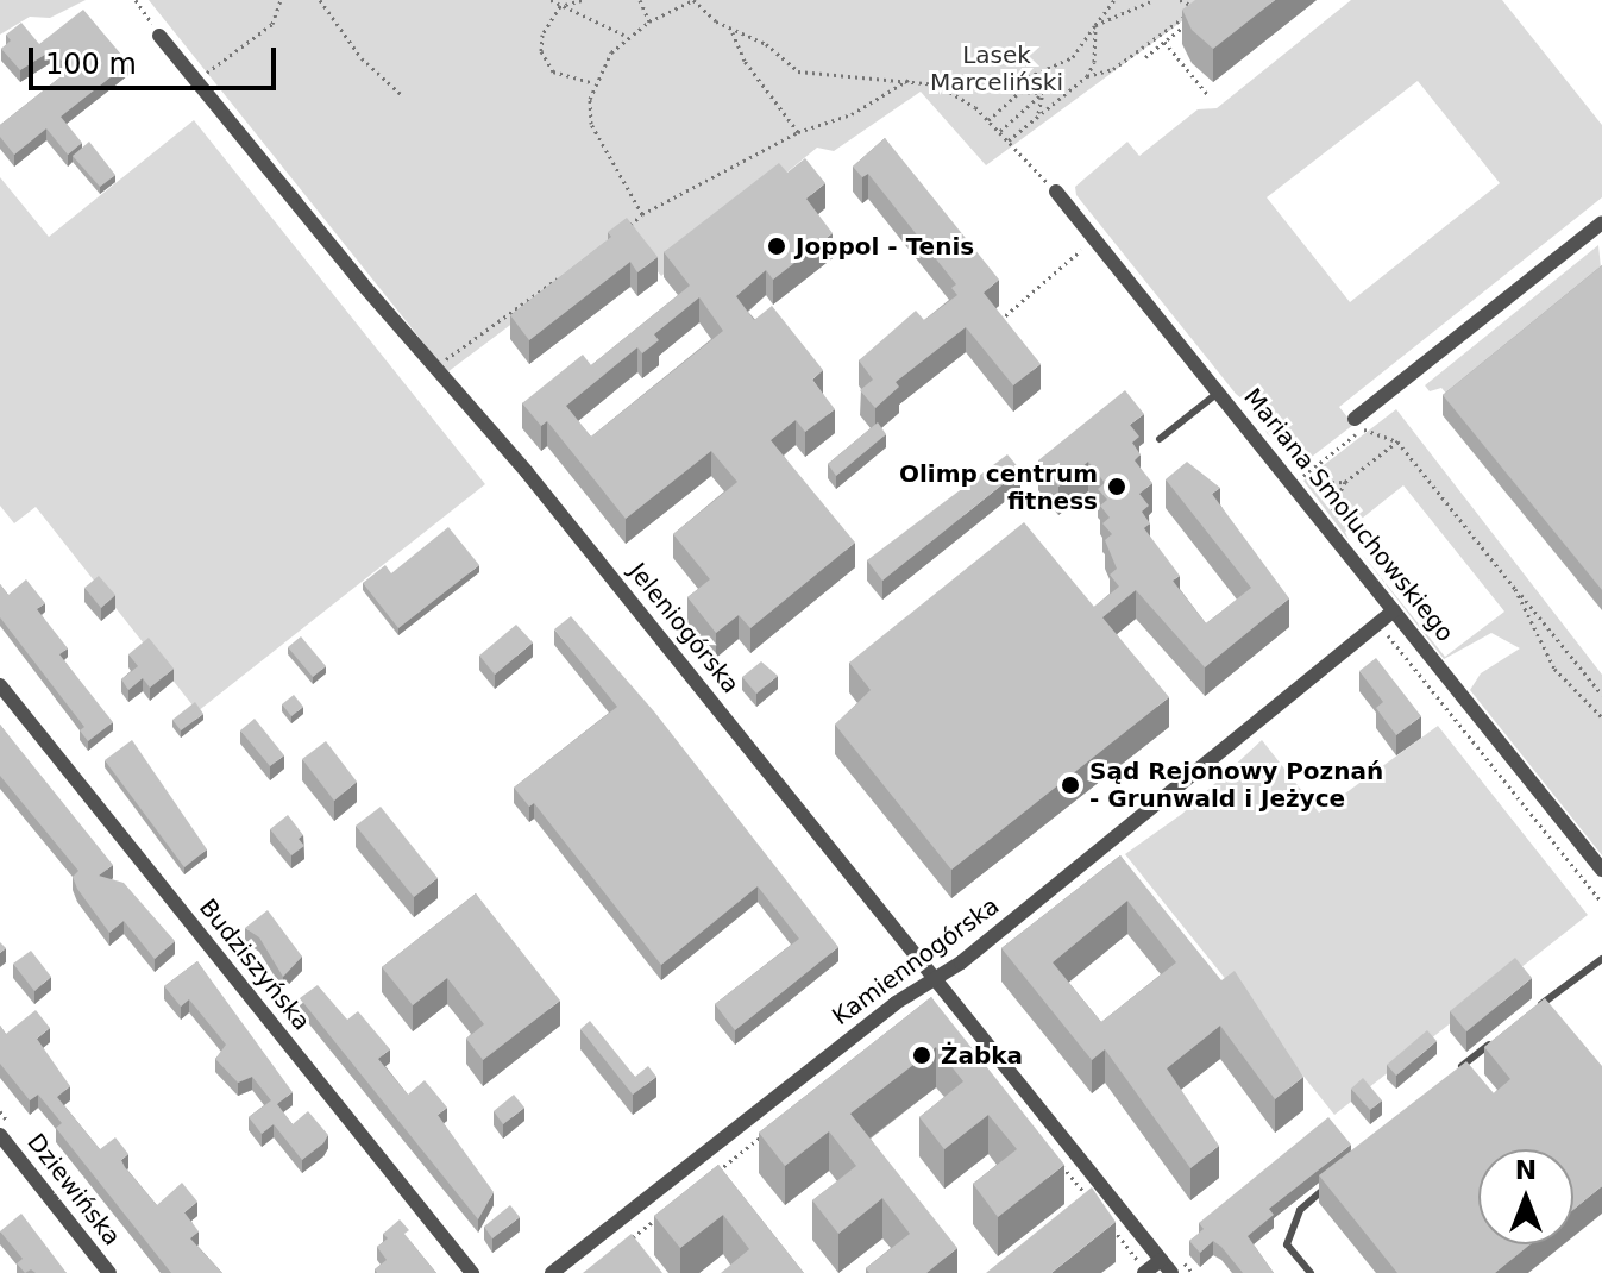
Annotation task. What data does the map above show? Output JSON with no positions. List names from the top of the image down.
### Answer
{
  "streets": {
    "street": [
      "Mariana Smoluchowskiego",
      "Jeleniogórska",
      "Kamiennogórska",
      "Budziszyńska",
      "Dziewińska"
    ]
  },
  "crossings": [
    ["Mariana Smoluchowskiego", "Kamiennogórska"],
    ["Jeleniogórska", "Kamiennogórska"]
  ],
  "parks": ["Lasek Marceliński"],
  "places": [
    "Joppol - Tenis",
    "Olimp centrum fitness",
    "Sąd Rejonowy Poznań - Grunwald i Jeżyce",
    "Żabka"
  ],
  "scale_bar": "100 m",
  "north": "top"
}
